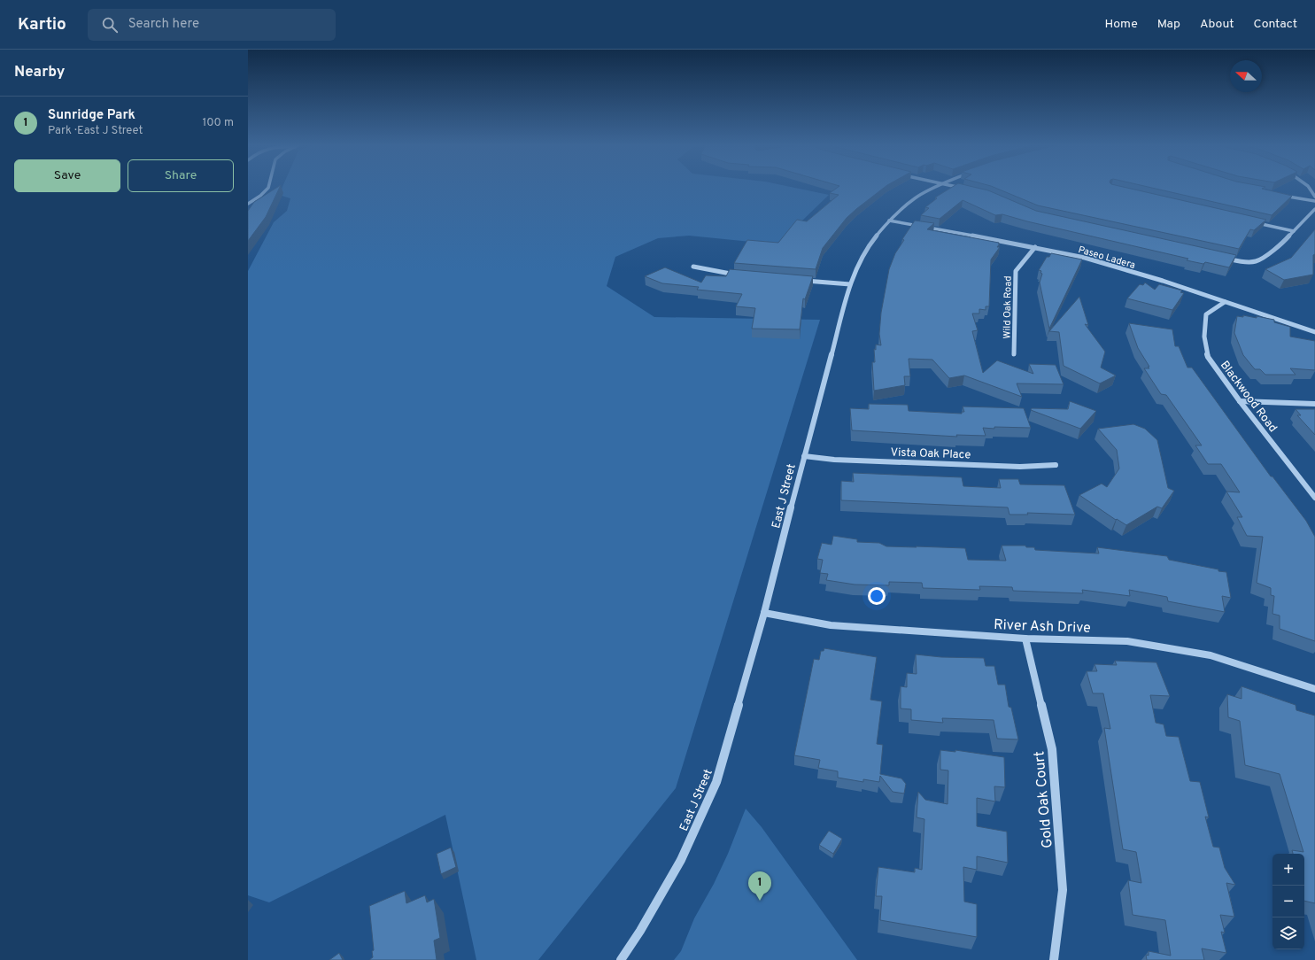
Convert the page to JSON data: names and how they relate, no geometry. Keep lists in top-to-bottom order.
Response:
{
  "streets": {
    "street": [
      "Paseo Ladera",
      "Wild Oak Road",
      "Blackwood Road",
      "Vista Oak Place",
      "East J Street",
      "River Ash Drive",
      "Gold Oak Court"
    ]
  },
  "crossings": [
    ["Paseo Ladera", "Wild Oak Road"],
    ["Paseo Ladera", "Blackwood Road"],
    ["Paseo Ladera", "East J Street"],
    ["Vista Oak Place", "East J Street"],
    ["East J Street", "River Ash Drive"],
    ["River Ash Drive", "Gold Oak Court"]
  ],
  "north": "left",
  "page": {
    "header": "Kartio",
    "search": "Search here",
    "nav": [
      "Home",
      "Map",
      "About",
      "Contact"
    ],
    "heading": "Nearby",
    "list": [
      {
        "mark": "1",
        "name": "Sunridge Park",
        "note": "Park · East J Street",
        "value": "100 m"
      }
    ],
    "buttons": ["Save", "Share"],
    "map_buttons": ["+", "−"],
    "pins": "1"
  }
}
